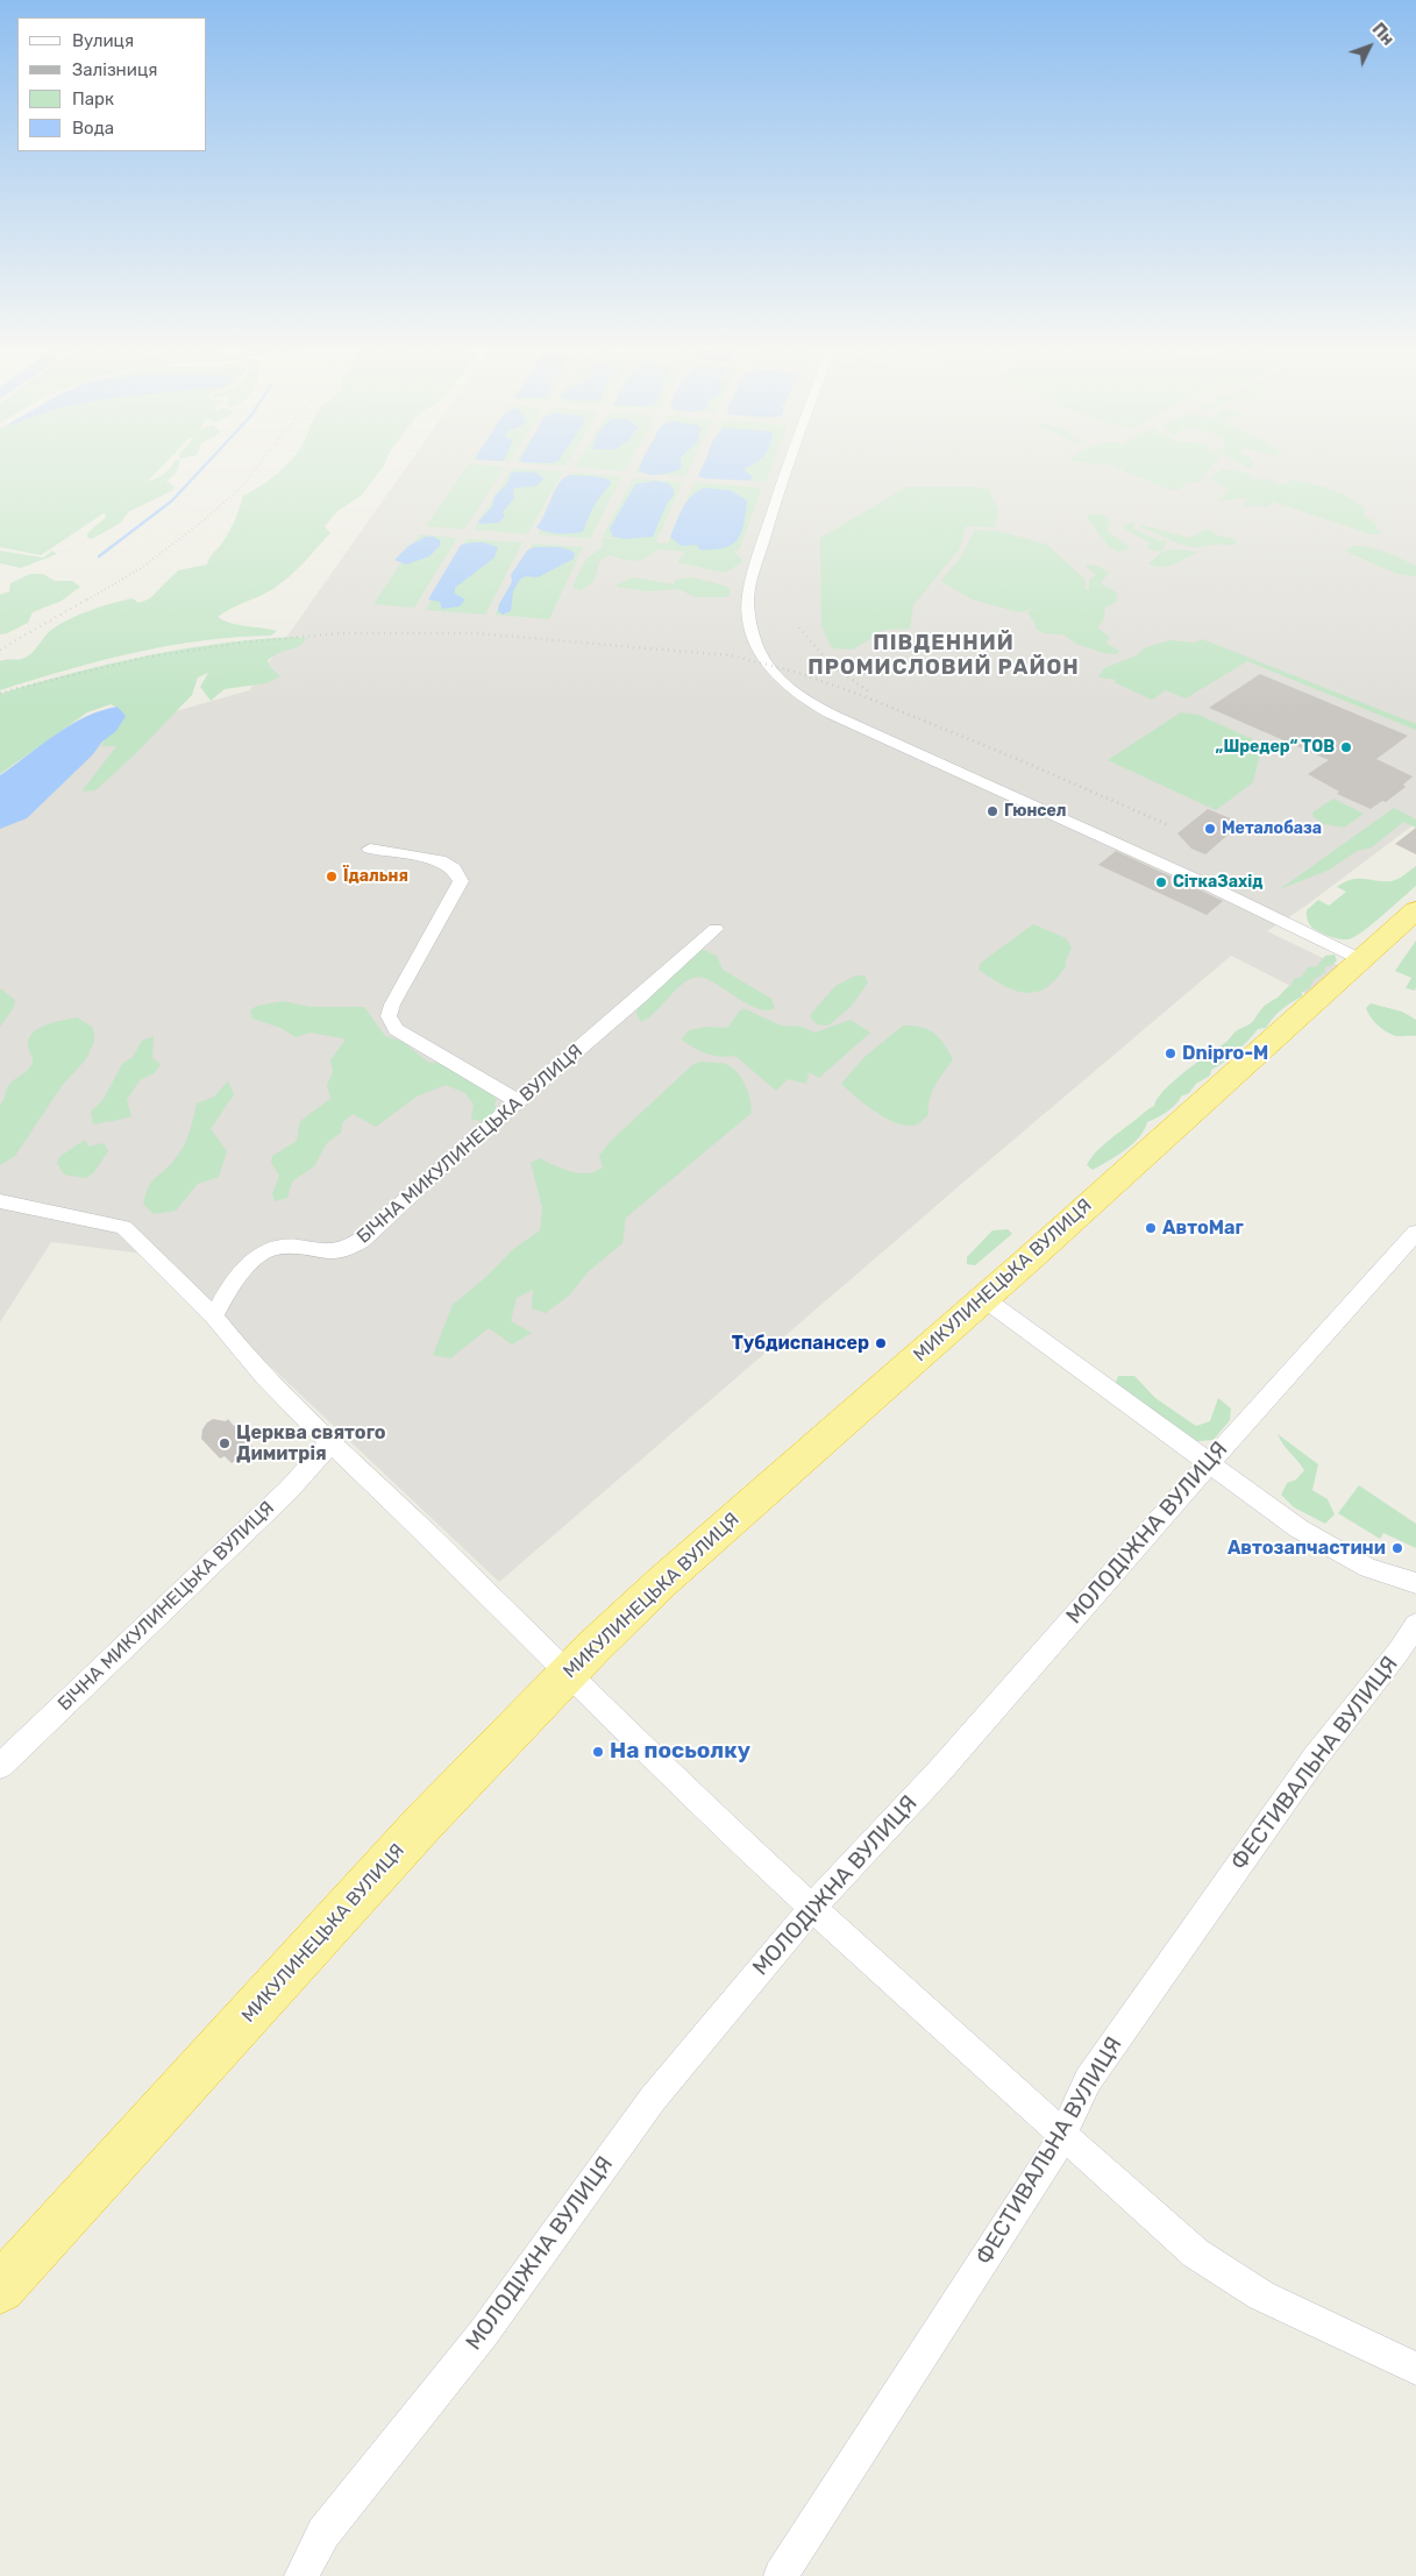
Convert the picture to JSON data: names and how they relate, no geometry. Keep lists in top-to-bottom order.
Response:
{
  "streets": {
    "highway": ["МИКУЛИНЕЦЬКА ВУЛИЦЯ"],
    "street": ["БІЧНА МИКУЛИНЕЦЬКА ВУЛИЦЯ", "МОЛОДІЖНА ВУЛИЦЯ", "ФЕСТИВАЛЬНА ВУЛИЦЯ"]
  },
  "districts": ["ПІВДЕННИЙ ПРОМИСЛОВИЙ РАЙОН"],
  "places": [
    "„Шредер“ ТОВ",
    "Гюнсел",
    "Металобаза",
    "Їдальня",
    "СіткаЗахід",
    "Dnipro-M",
    "АвтоМаг",
    "Тубдиспансер",
    "Церква святого Димитрія",
    "Автозапчастини",
    "На посьолку"
  ],
  "legend": [
    "Вулиця",
    "Залізниця",
    "Парк",
    "Вода"
  ],
  "north": "top right"
}
